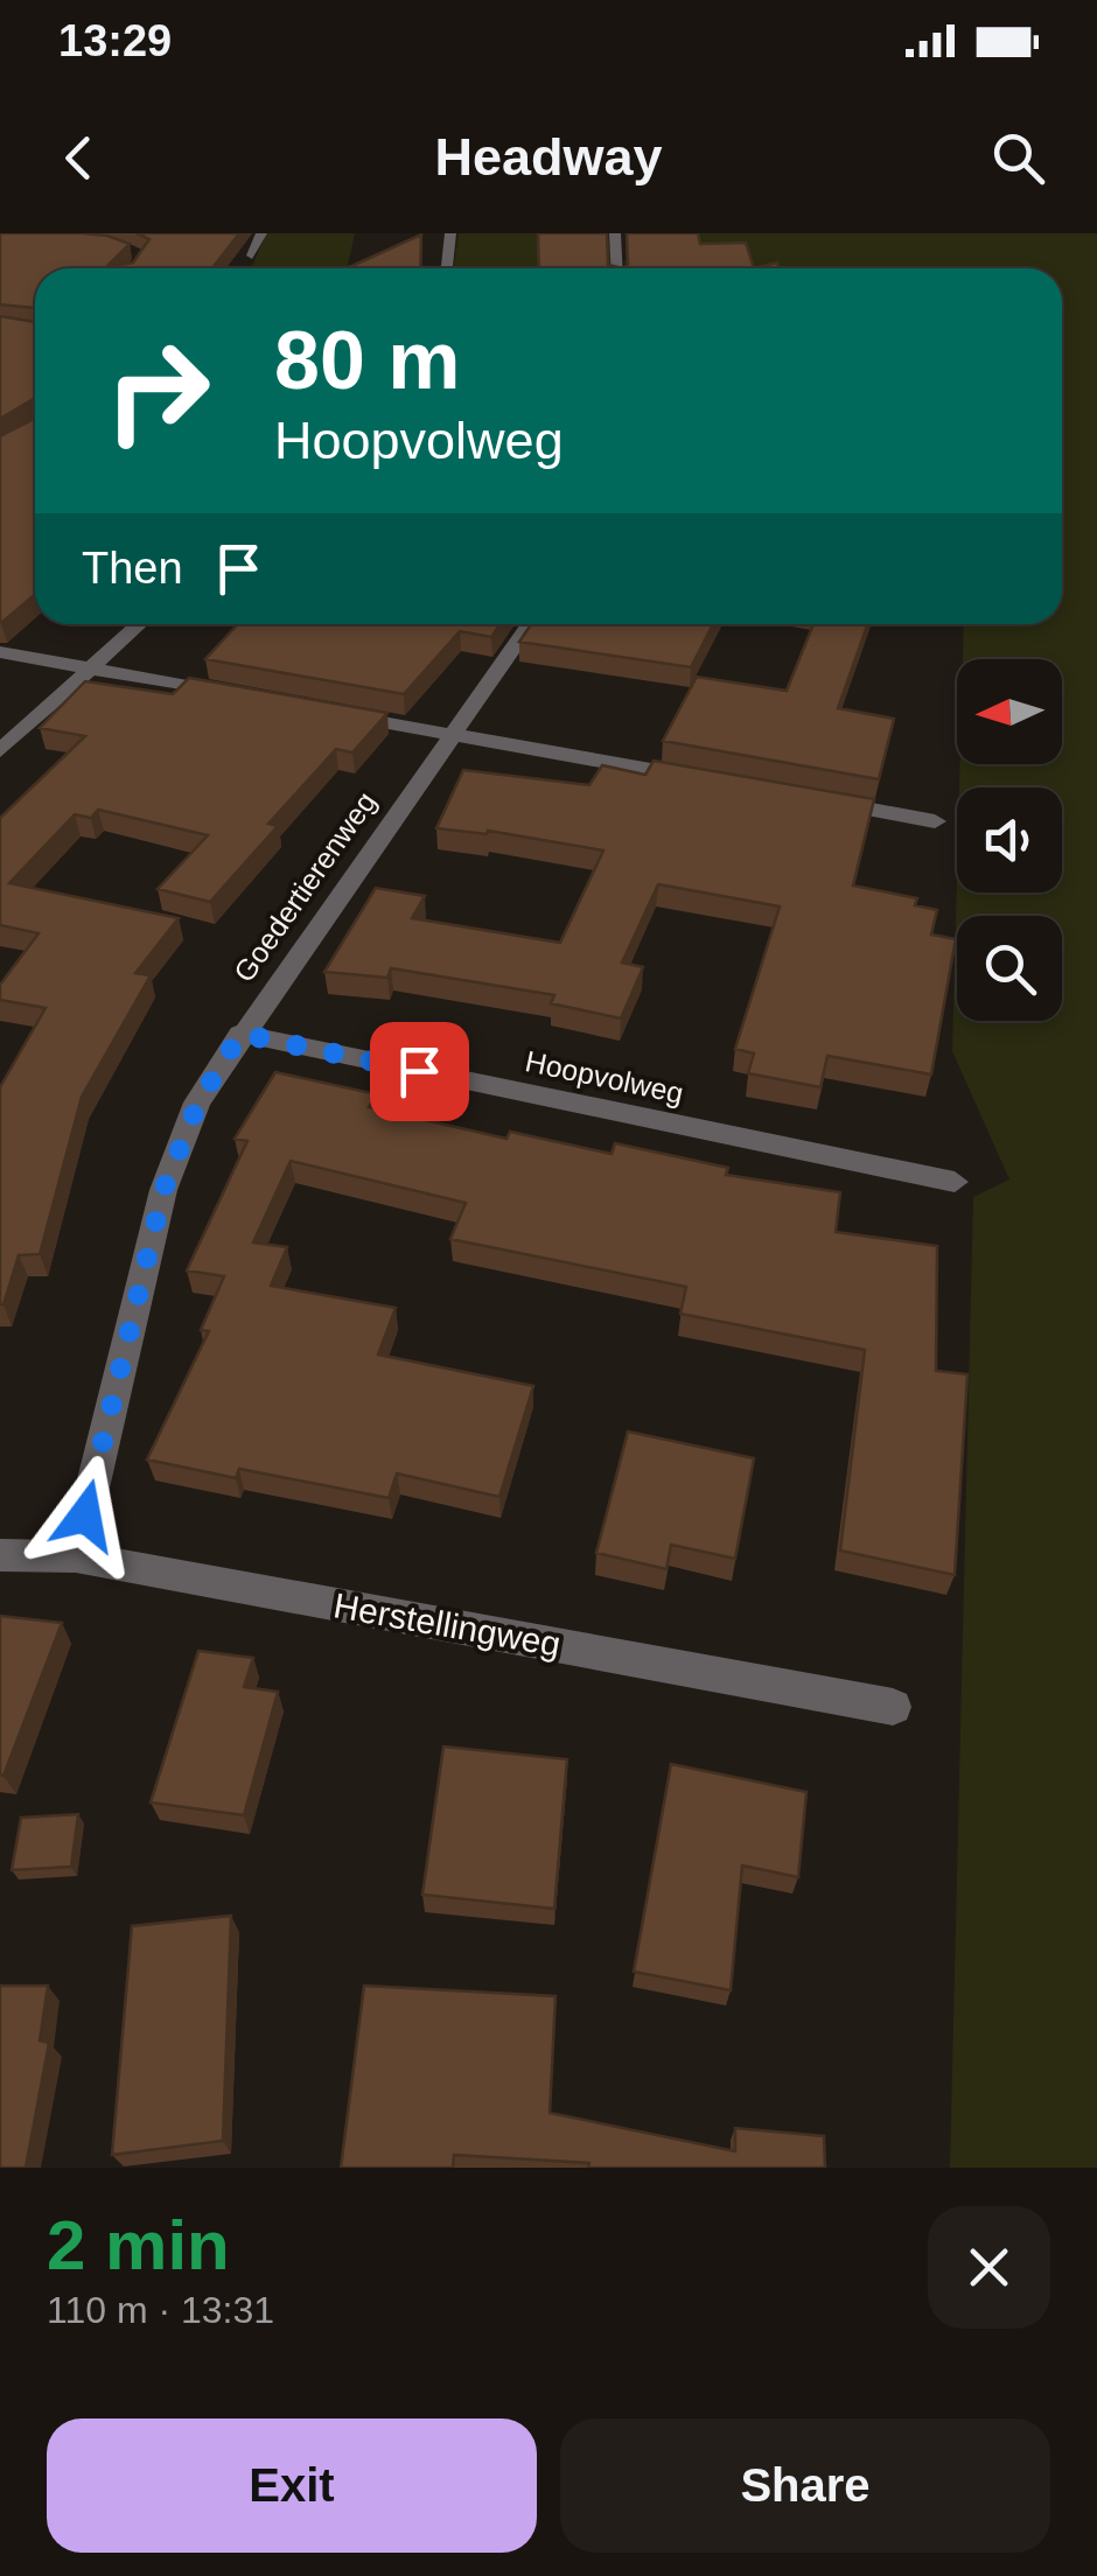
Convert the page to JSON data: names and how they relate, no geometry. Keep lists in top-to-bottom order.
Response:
{
  "streets": {
    "street": ["Goedertierenweg", "Hoopvolweg", "Herstellingweg"]
  },
  "crossings": [
    ["Goedertierenweg", "Hoopvolweg"],
    ["Goedertierenweg", "Herstellingweg"]
  ],
  "north": "left",
  "page": {
    "status": "13:29",
    "header": "Headway",
    "turn": ["80 m", "Hoopvolweg"],
    "then": "Then",
    "heading": ["2 min", "110 m · 13:31"],
    "buttons": ["Exit", "Share"]
  }
}
